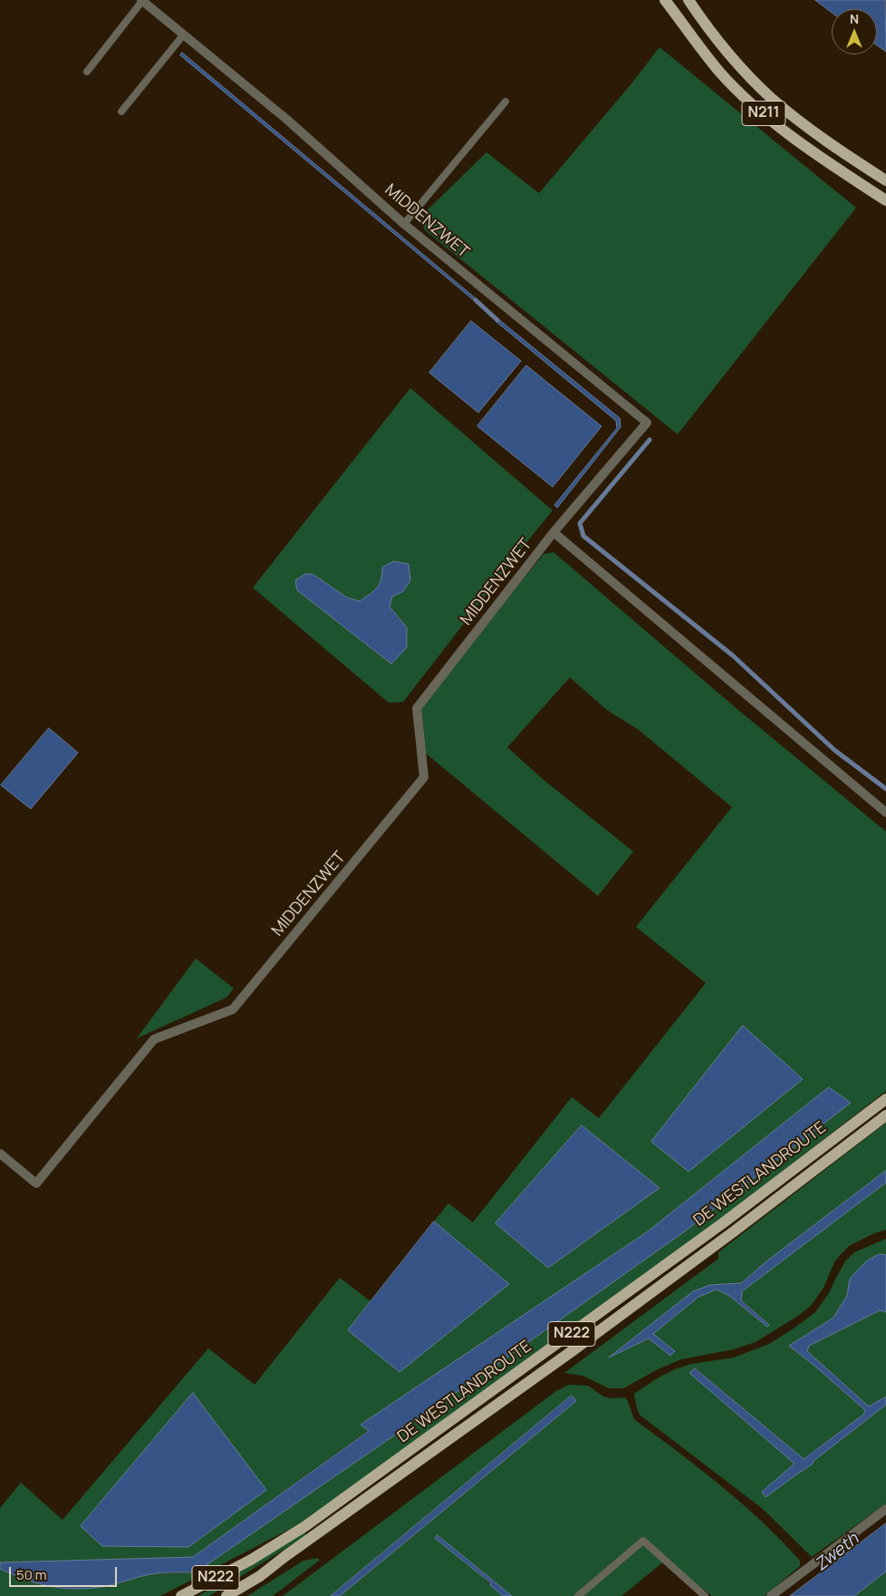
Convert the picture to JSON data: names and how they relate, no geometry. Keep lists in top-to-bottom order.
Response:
{
  "streets": {
    "main road": ["N211", "DE WESTLANDROUTE", "N222"],
    "street": ["MIDDENZWET"]
  },
  "water": ["Zweth"],
  "scale_bar": "50 m",
  "north": "top"
}
